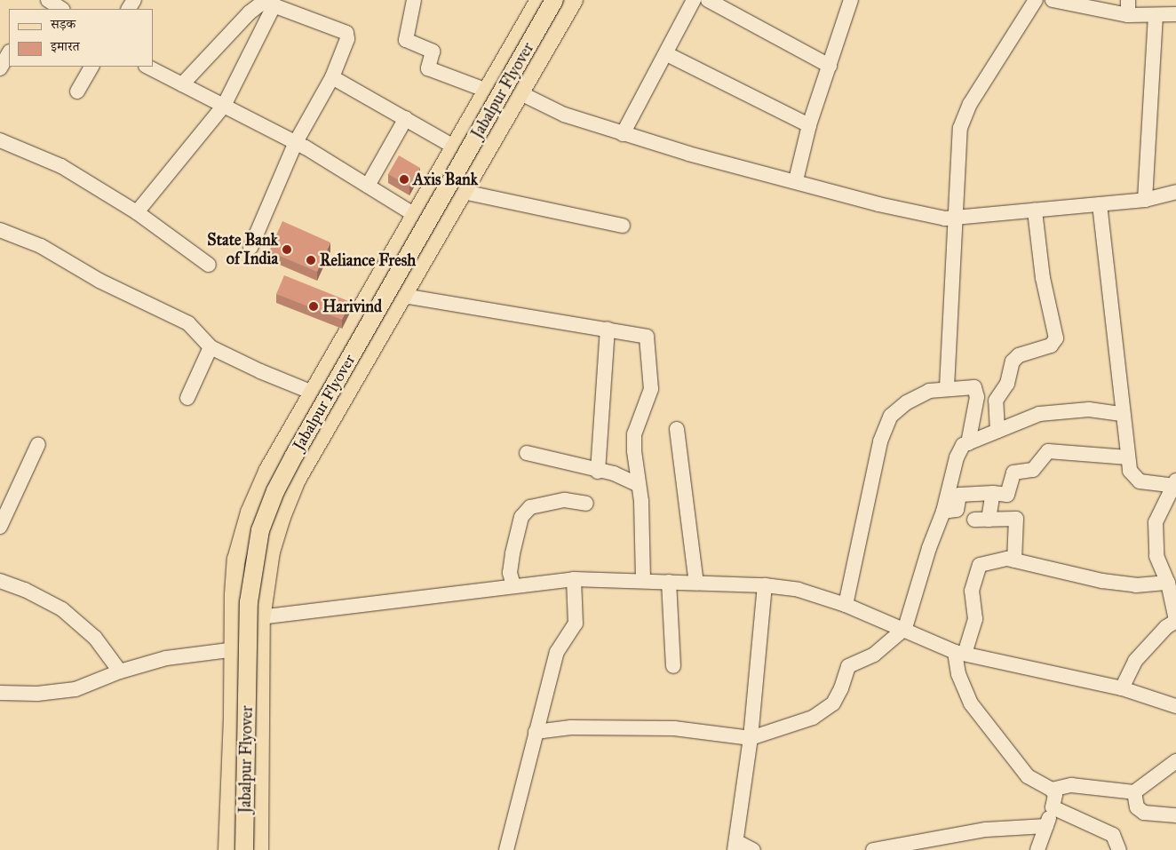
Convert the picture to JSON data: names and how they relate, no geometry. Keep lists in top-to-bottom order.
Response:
{
  "streets": {
    "main road": ["Jabalpur Flyover"]
  },
  "places": [
    "Axis Bank",
    "State Bank of India",
    "Reliance Fresh",
    "Harivind"
  ],
  "legend": ["सड़क", "इमारत"]
}
